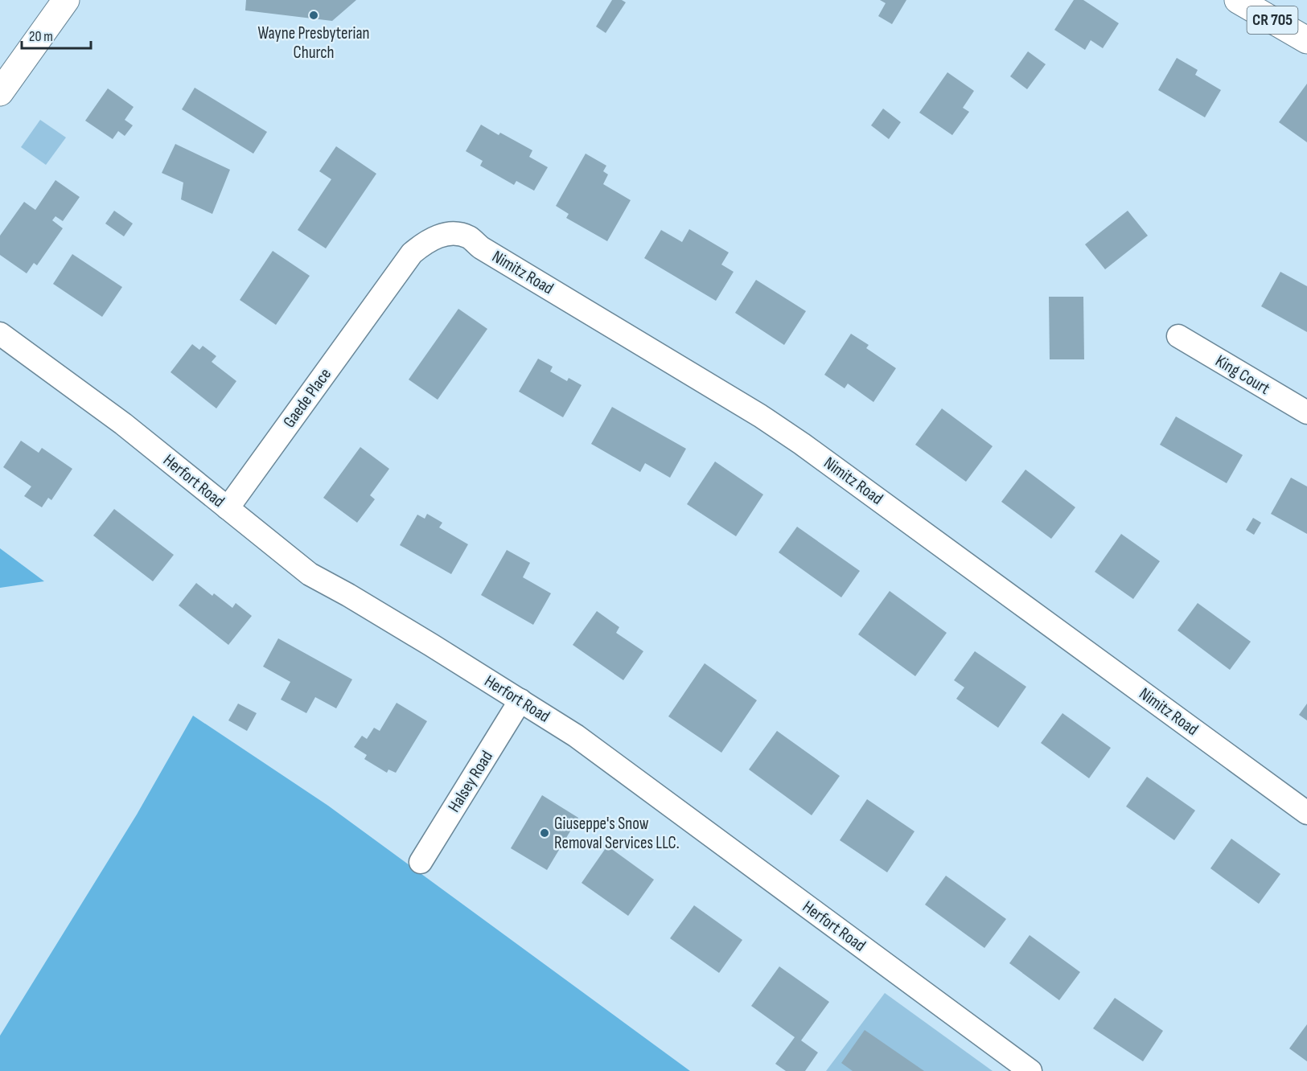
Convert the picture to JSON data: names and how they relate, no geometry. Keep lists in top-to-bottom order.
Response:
{
  "streets": {
    "main road": ["CR 705"],
    "street": [
      "Nimitz Road",
      "King Court",
      "Gaede Place",
      "Herfort Road",
      "Halsey Road"
    ]
  },
  "crossings": [
    ["Nimitz Road", "Gaede Place"],
    ["Gaede Place", "Herfort Road"],
    ["Herfort Road", "Halsey Road"]
  ],
  "places": ["Wayne Presbyterian Church", "Giuseppe's Snow Removal Services LLC."],
  "scale_bar": "20 m"
}
